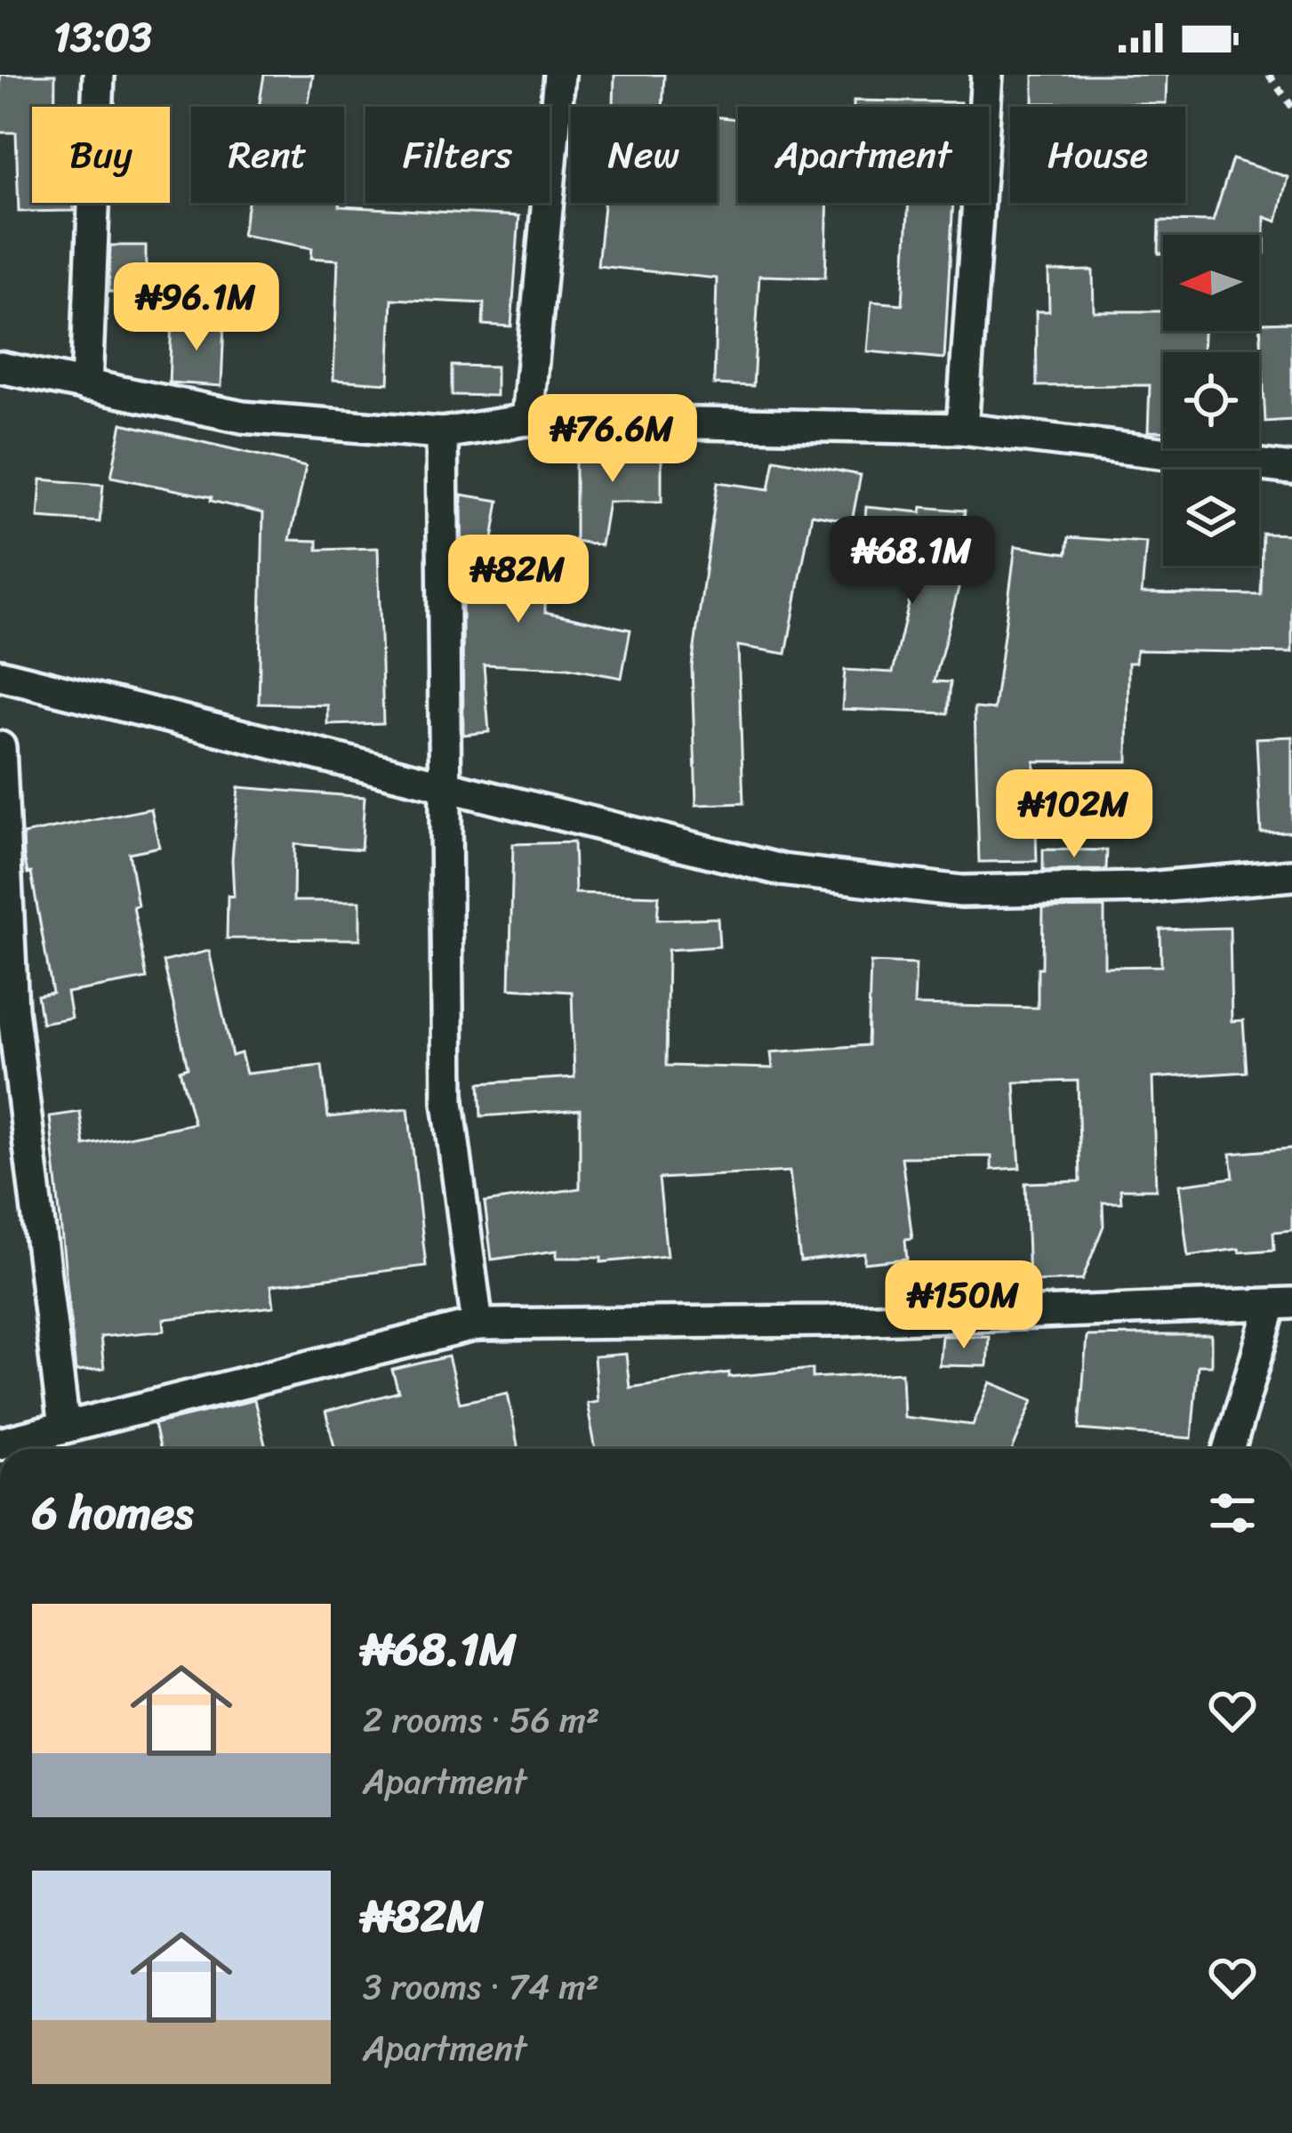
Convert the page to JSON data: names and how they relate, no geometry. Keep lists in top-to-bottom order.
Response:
{
  "north": "left",
  "page": {
    "status": "13:03",
    "chip": [
      "Buy",
      "Rent",
      "Filters",
      "New",
      "Apartment",
      "House"
    ],
    "price": [
      "₦96.1M",
      "₦76.6M",
      "₦68.1M",
      "₦82M",
      "₦102M",
      "₦150M"
    ],
    "heading": "6 homes",
    "list": [
      {
        "name": "₦68.1M",
        "note": "2 rooms · 56 m² · Apartment"
      },
      {
        "name": "₦82M",
        "note": "3 rooms · 74 m² · Apartment"
      }
    ]
  }
}
